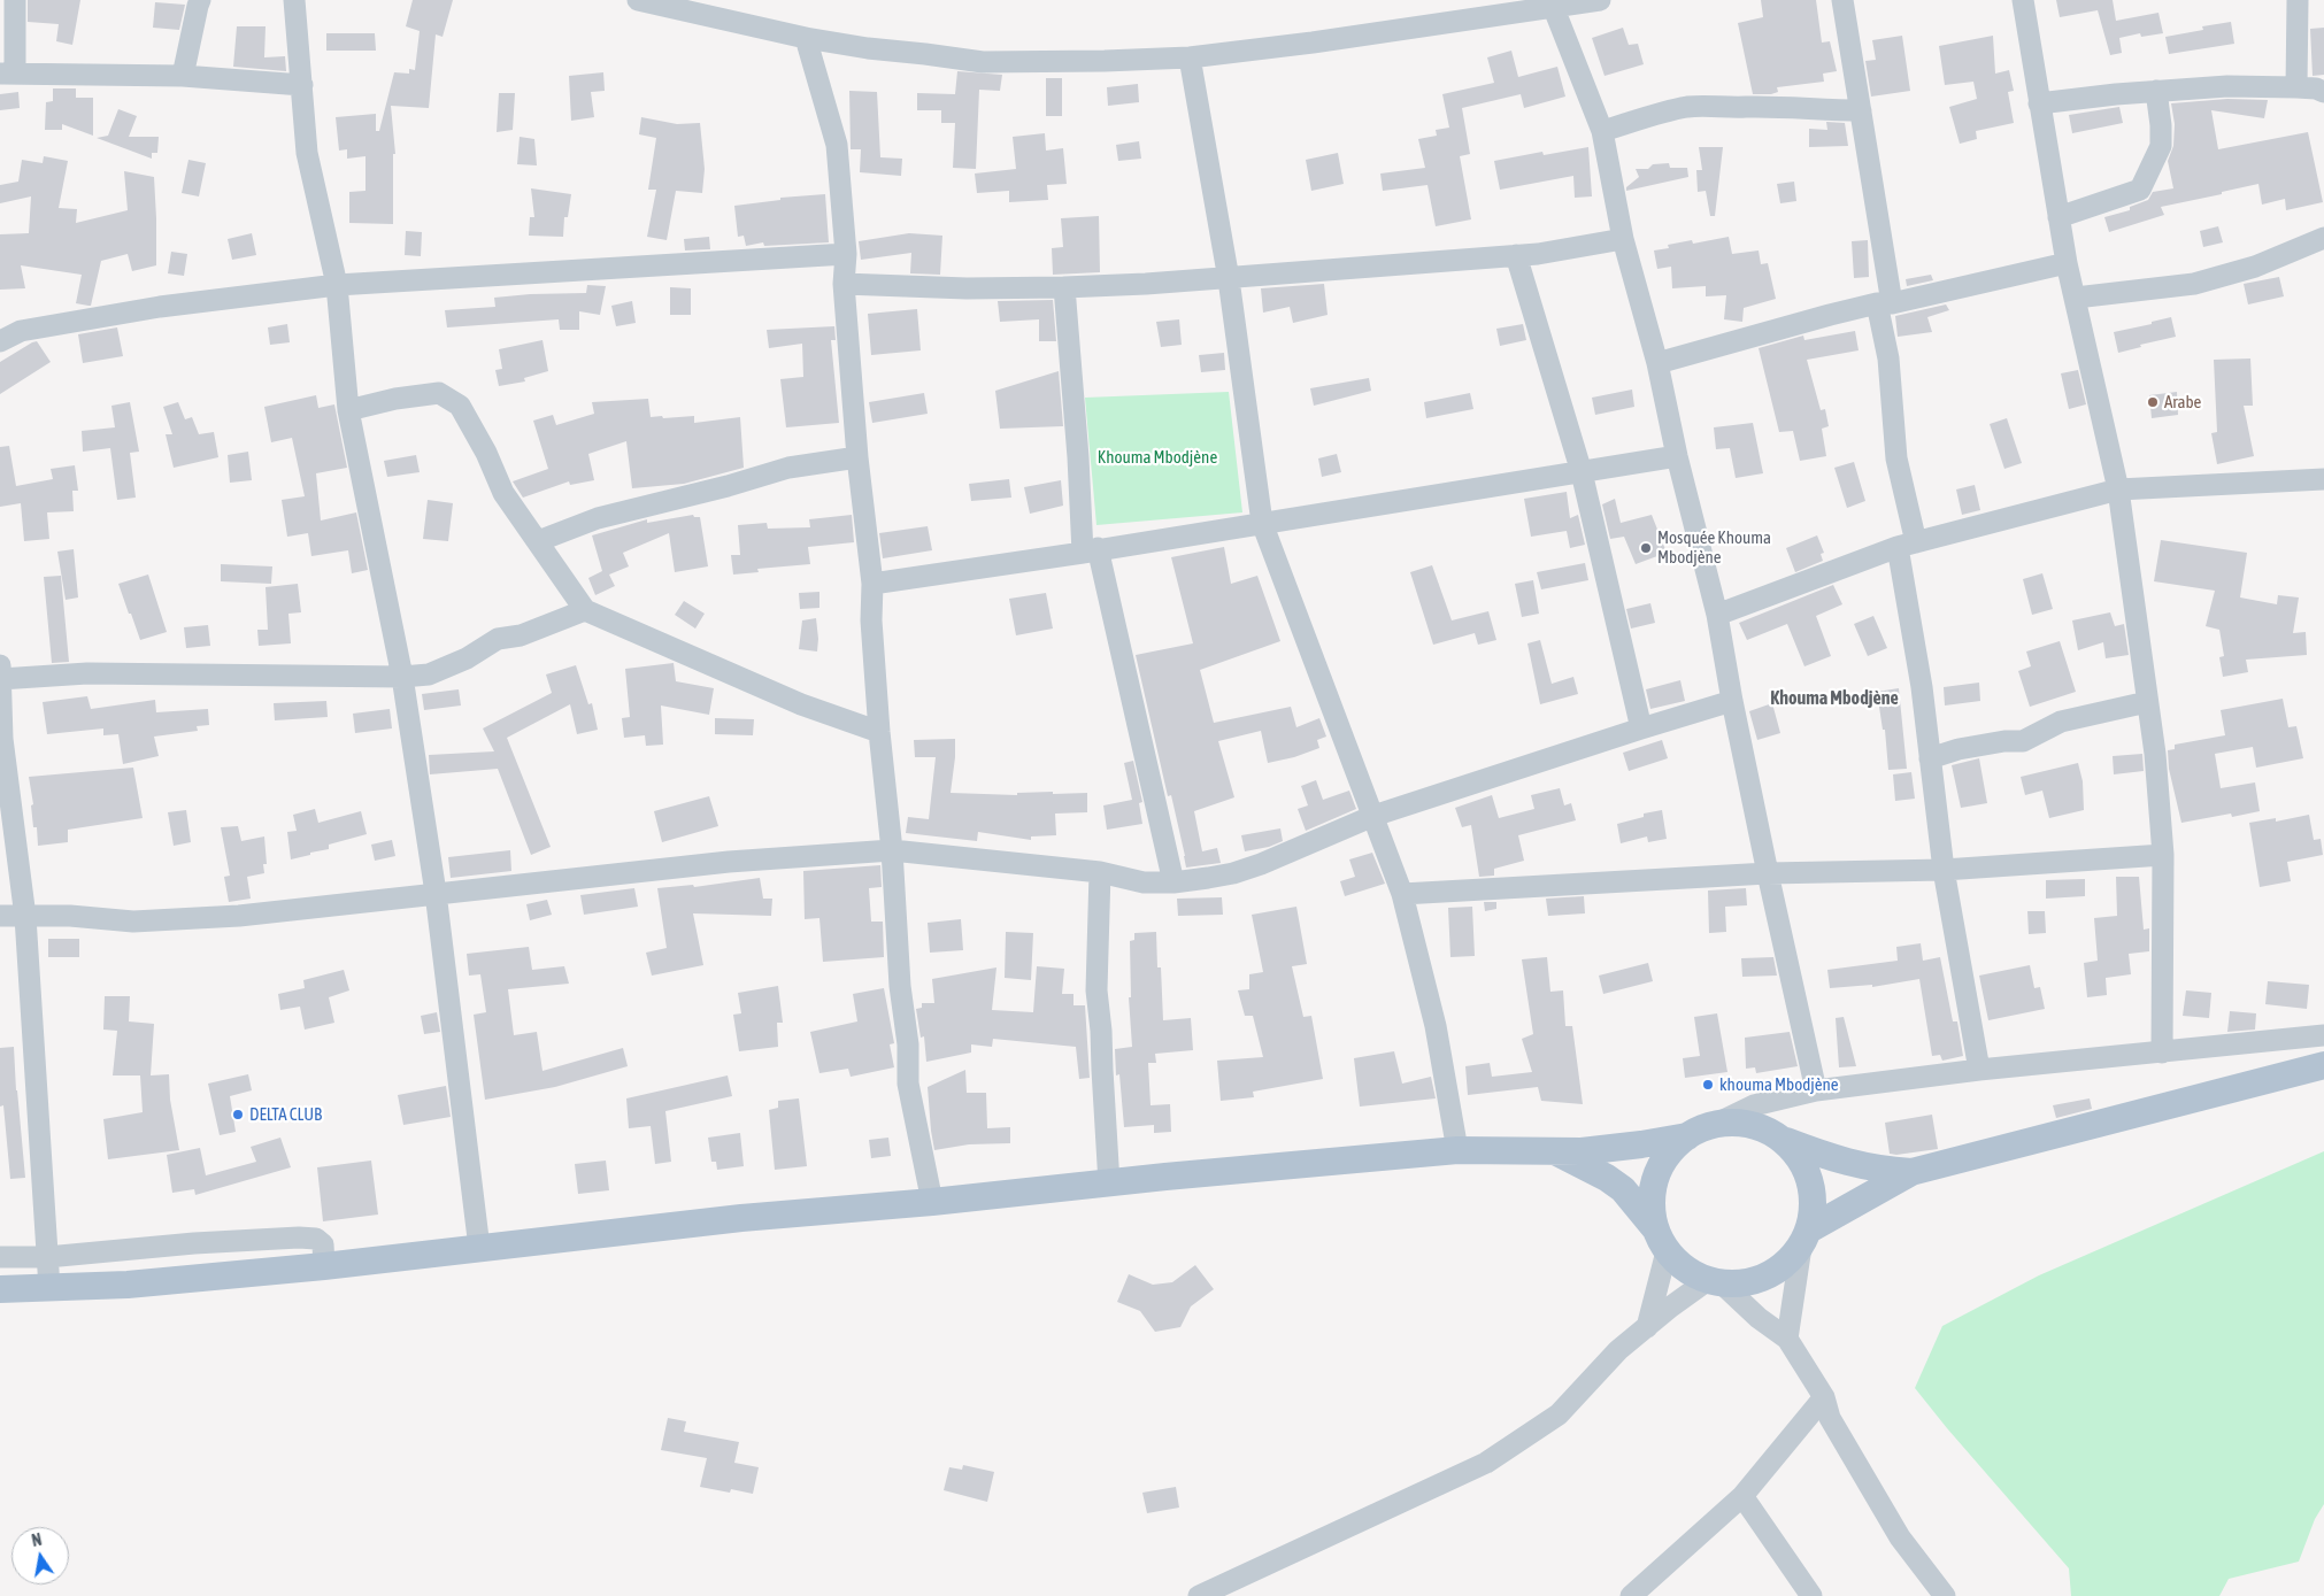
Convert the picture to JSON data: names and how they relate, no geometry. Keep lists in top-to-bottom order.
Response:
{
  "districts": ["Khouma Mbodjène"],
  "parks": ["Khouma Mbodjène"],
  "places": [
    "Arabe",
    "Mosquée Khouma Mbodjène",
    "khouma Mbodjène",
    "DELTA CLUB"
  ],
  "north": "top"
}
